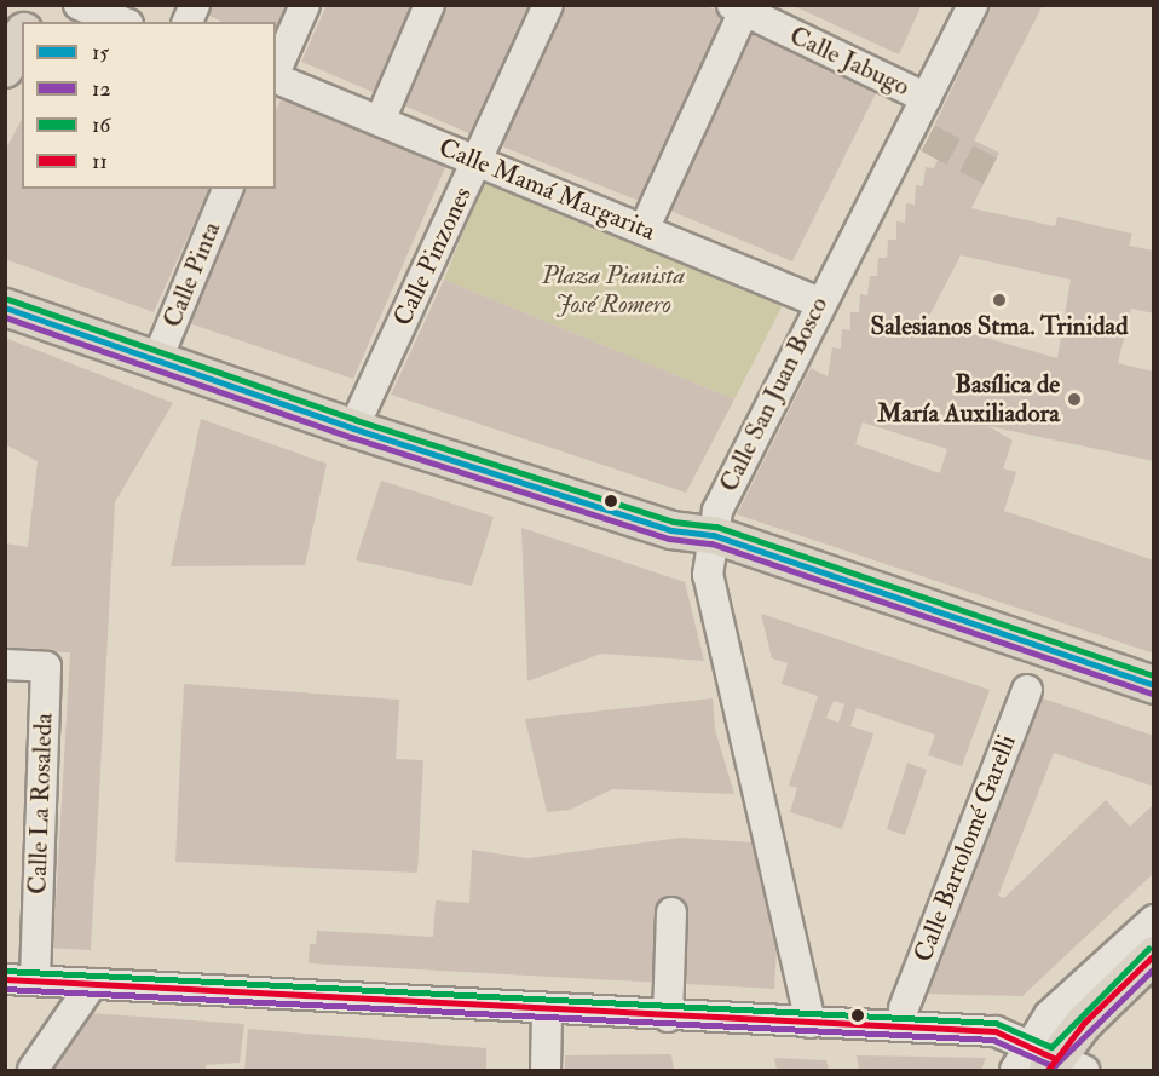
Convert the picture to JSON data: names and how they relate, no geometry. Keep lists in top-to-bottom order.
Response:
{
  "streets": {
    "street": [
      "Calle Jabugo",
      "Calle Mamá Margarita",
      "Calle Pinzones",
      "Calle Pinta",
      "Calle San Juan Bosco",
      "Calle La Rosaleda",
      "Calle Bartolomé Garelli"
    ]
  },
  "crossings": [
    ["Calle Jabugo", "Calle San Juan Bosco"],
    ["Calle Mamá Margarita", "Calle Pinzones"],
    ["Calle Mamá Margarita", "Calle San Juan Bosco"]
  ],
  "parks": ["Plaza Pianista José Romero"],
  "places": ["Salesianos Stma. Trinidad", "Basílica de María Auxiliadora"],
  "lines": [
    "transit line 16",
    "transit line 15",
    "transit line 12",
    "transit line 11"
  ],
  "legend": [
    "15",
    "12",
    "16",
    "11"
  ]
}
